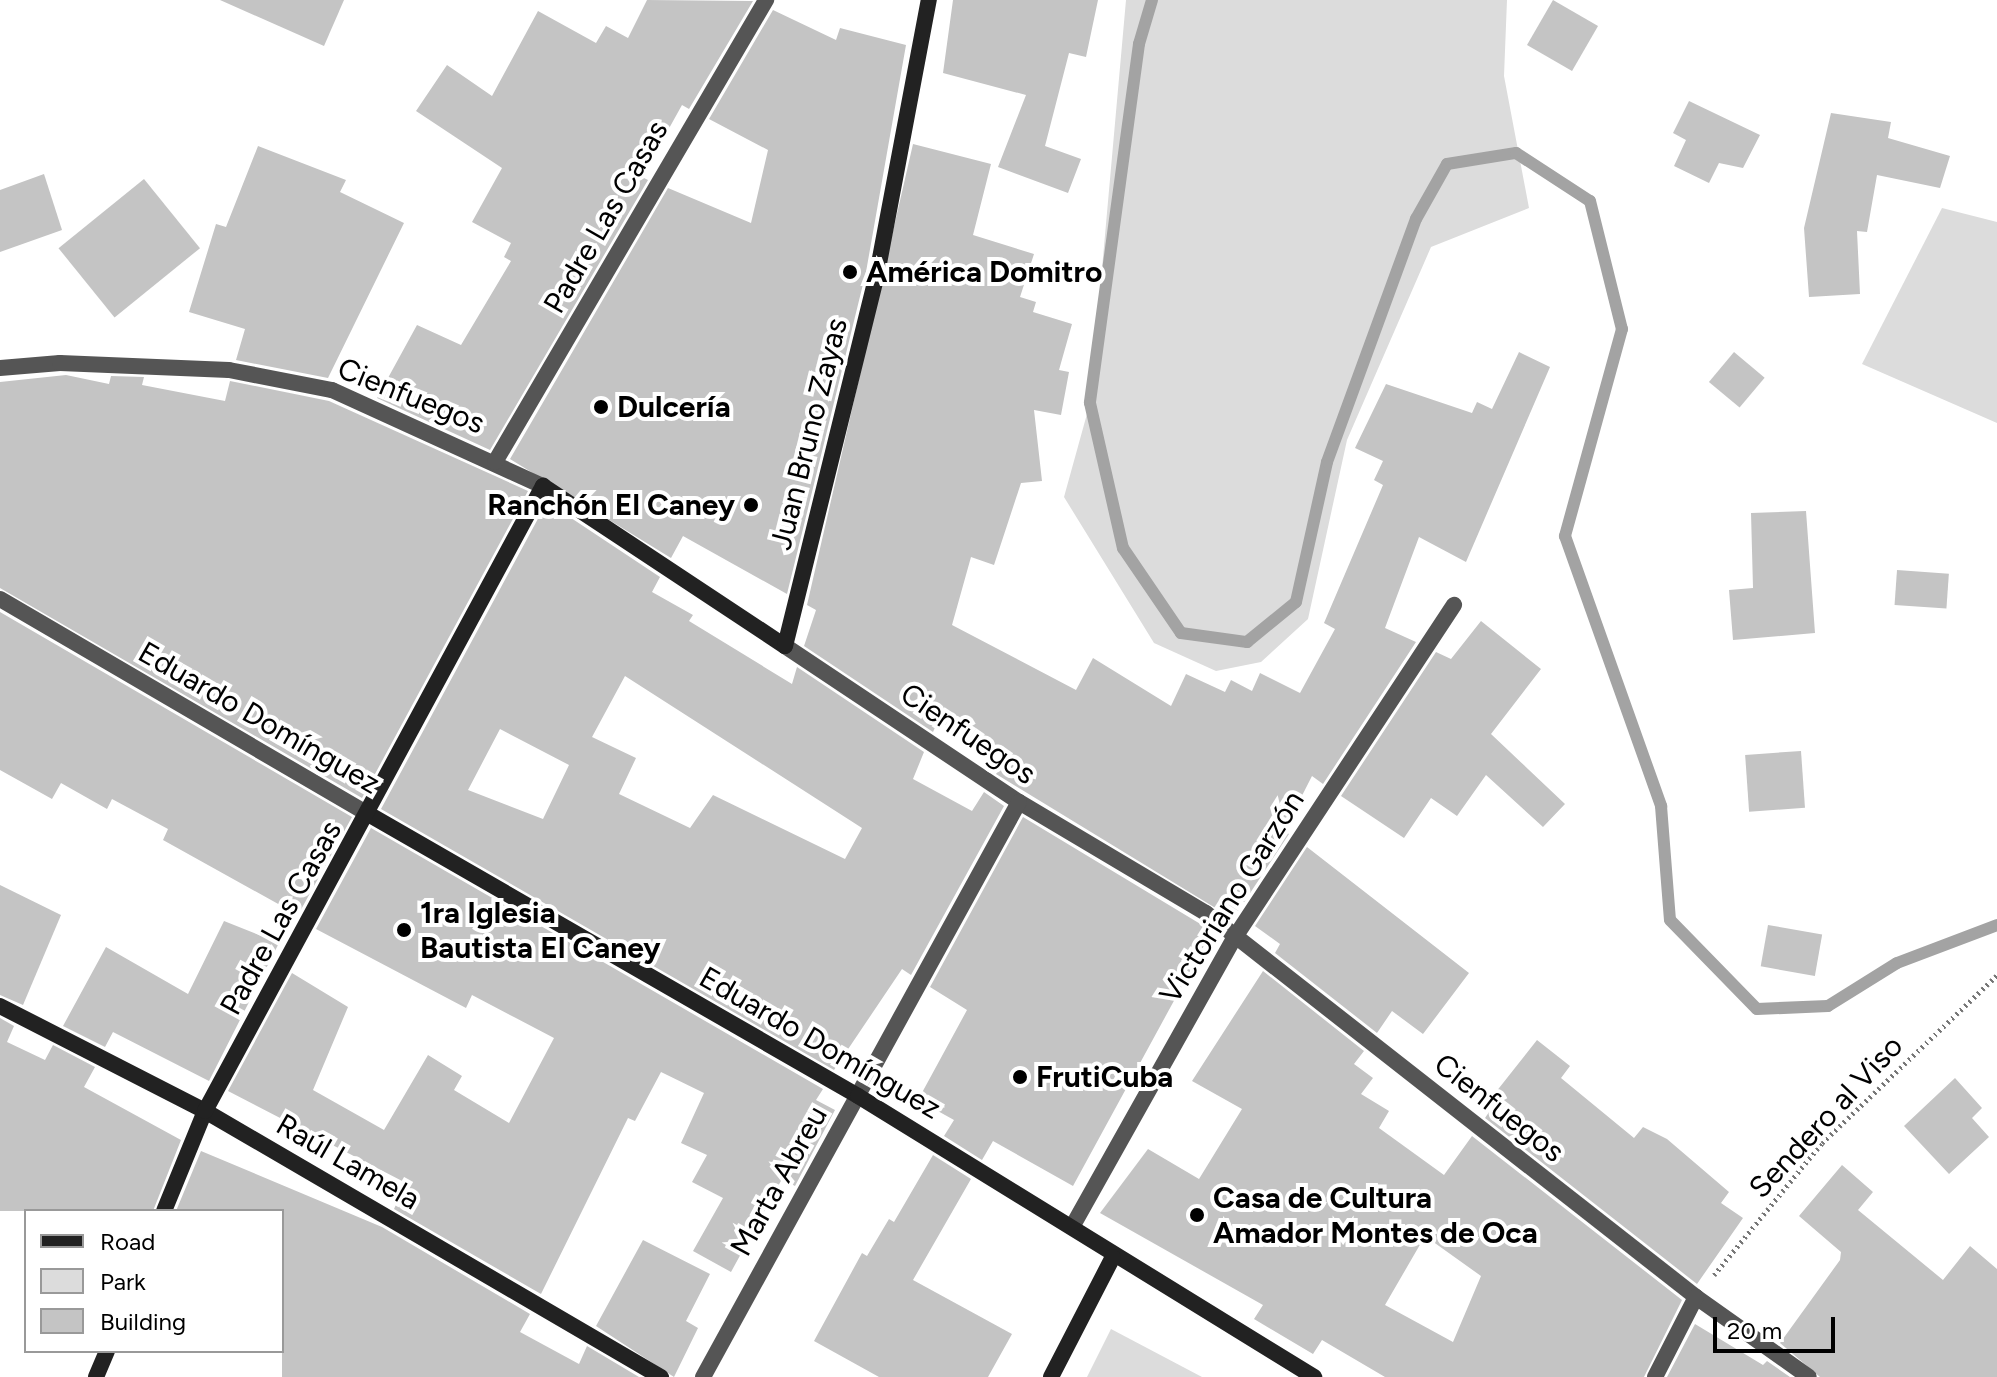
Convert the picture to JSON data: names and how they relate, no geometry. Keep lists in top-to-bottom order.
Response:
{
  "streets": {
    "street": [
      "Padre Las Casas",
      "Cienfuegos",
      "Juan Bruno Zayas",
      "Eduardo Domínguez",
      "Victoriano Garzón",
      "Raúl Lamela",
      "Marta Abreu"
    ],
    "path": ["Sendero al Viso"]
  },
  "crossings": [
    ["Padre Las Casas", "Cienfuegos"],
    ["Padre Las Casas", "Eduardo Domínguez"],
    ["Padre Las Casas", "Raúl Lamela"],
    ["Cienfuegos", "Juan Bruno Zayas"],
    ["Cienfuegos", "Victoriano Garzón"],
    ["Cienfuegos", "Sendero al Viso"],
    ["Cienfuegos", "Marta Abreu"],
    ["Eduardo Domínguez", "Victoriano Garzón"],
    ["Eduardo Domínguez", "Marta Abreu"]
  ],
  "places": [
    "América Domitro",
    "Dulcería",
    "Ranchón El Caney",
    "1ra Iglesia Bautista El Caney",
    "FrutiCuba",
    "Casa de Cultura Amador Montes de Oca"
  ],
  "legend": ["Road", "Park", "Building"],
  "scale_bar": "20 m"
}
